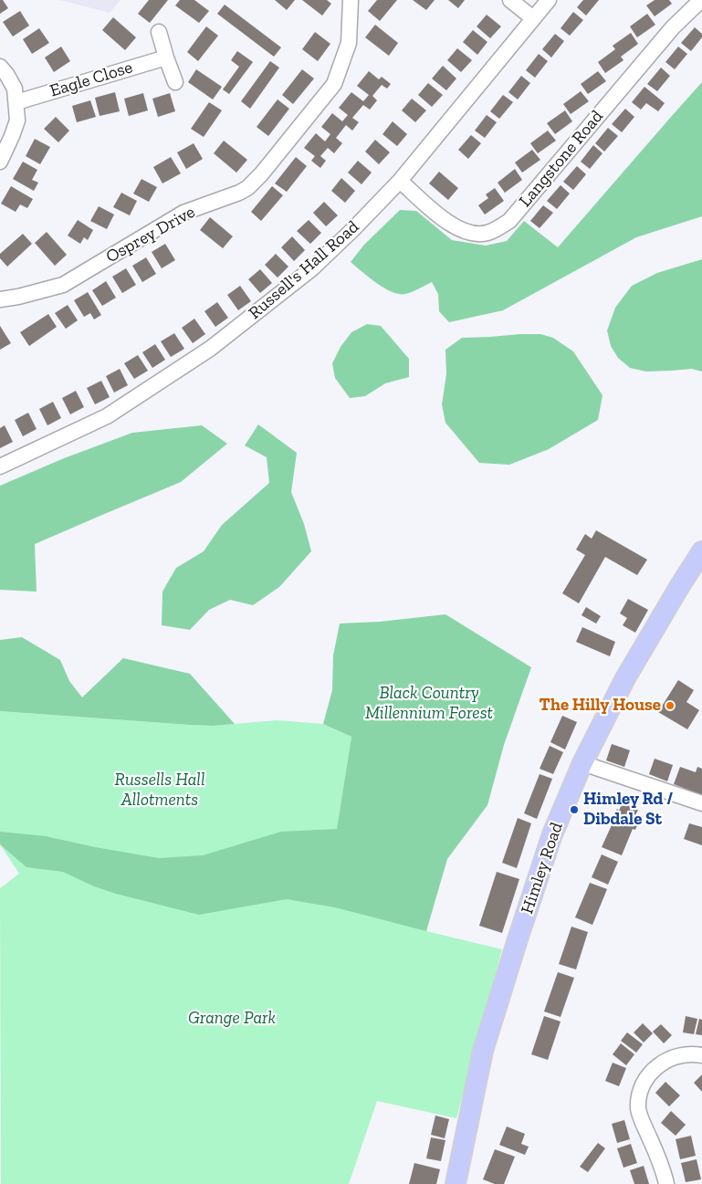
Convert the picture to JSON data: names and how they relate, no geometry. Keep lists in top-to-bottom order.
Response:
{
  "streets": {
    "main road": ["Himley Road"],
    "street": [
      "Eagle Close",
      "Langstone Road",
      "Osprey Drive",
      "Russell's Hall Road"
    ]
  },
  "crossings": [
    ["Langstone Road", "Russell's Hall Road"]
  ],
  "parks": ["Black Country Millennium Forest", "Russells Hall Allotments", "Grange Park"],
  "places": ["The Hilly House", "Himley Rd / Dibdale St"]
}
